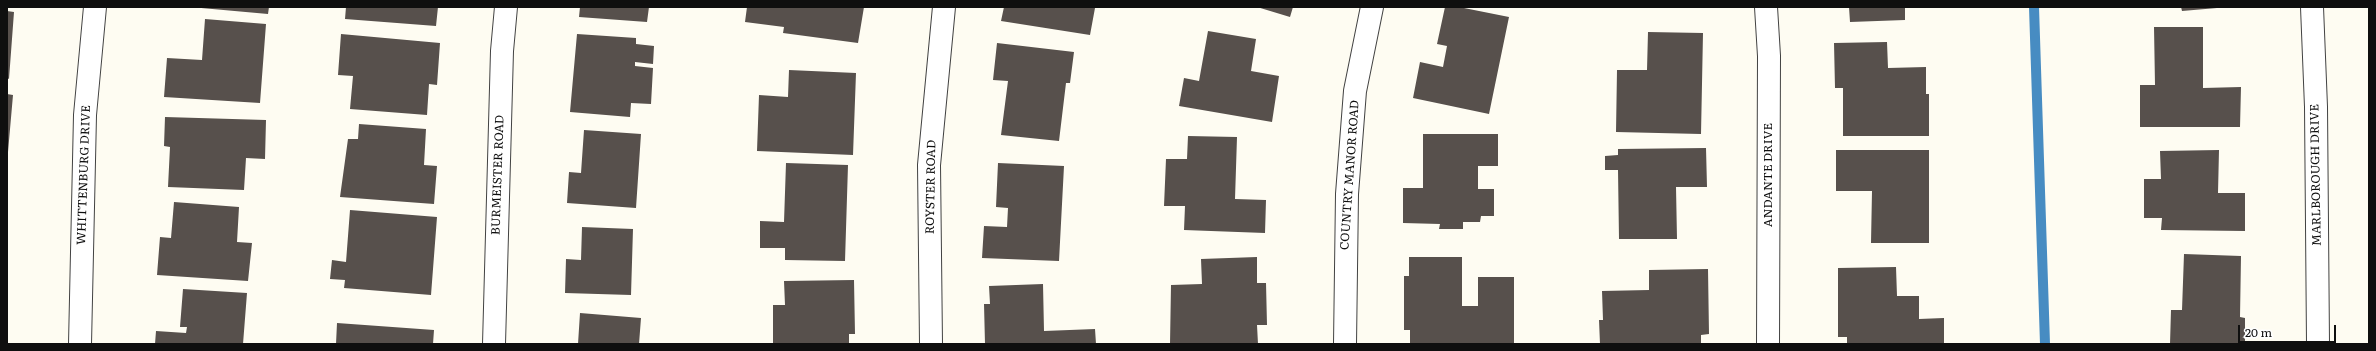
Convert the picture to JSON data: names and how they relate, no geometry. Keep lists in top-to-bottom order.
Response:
{
  "streets": {
    "street": [
      "WHITTENBURG DRIVE",
      "BURMEISTER ROAD",
      "COUNTRY MANOR ROAD",
      "ANDANTE DRIVE",
      "MARLBOROUGH DRIVE",
      "ROYSTER ROAD"
    ]
  },
  "scale_bar": "20 m"
}
